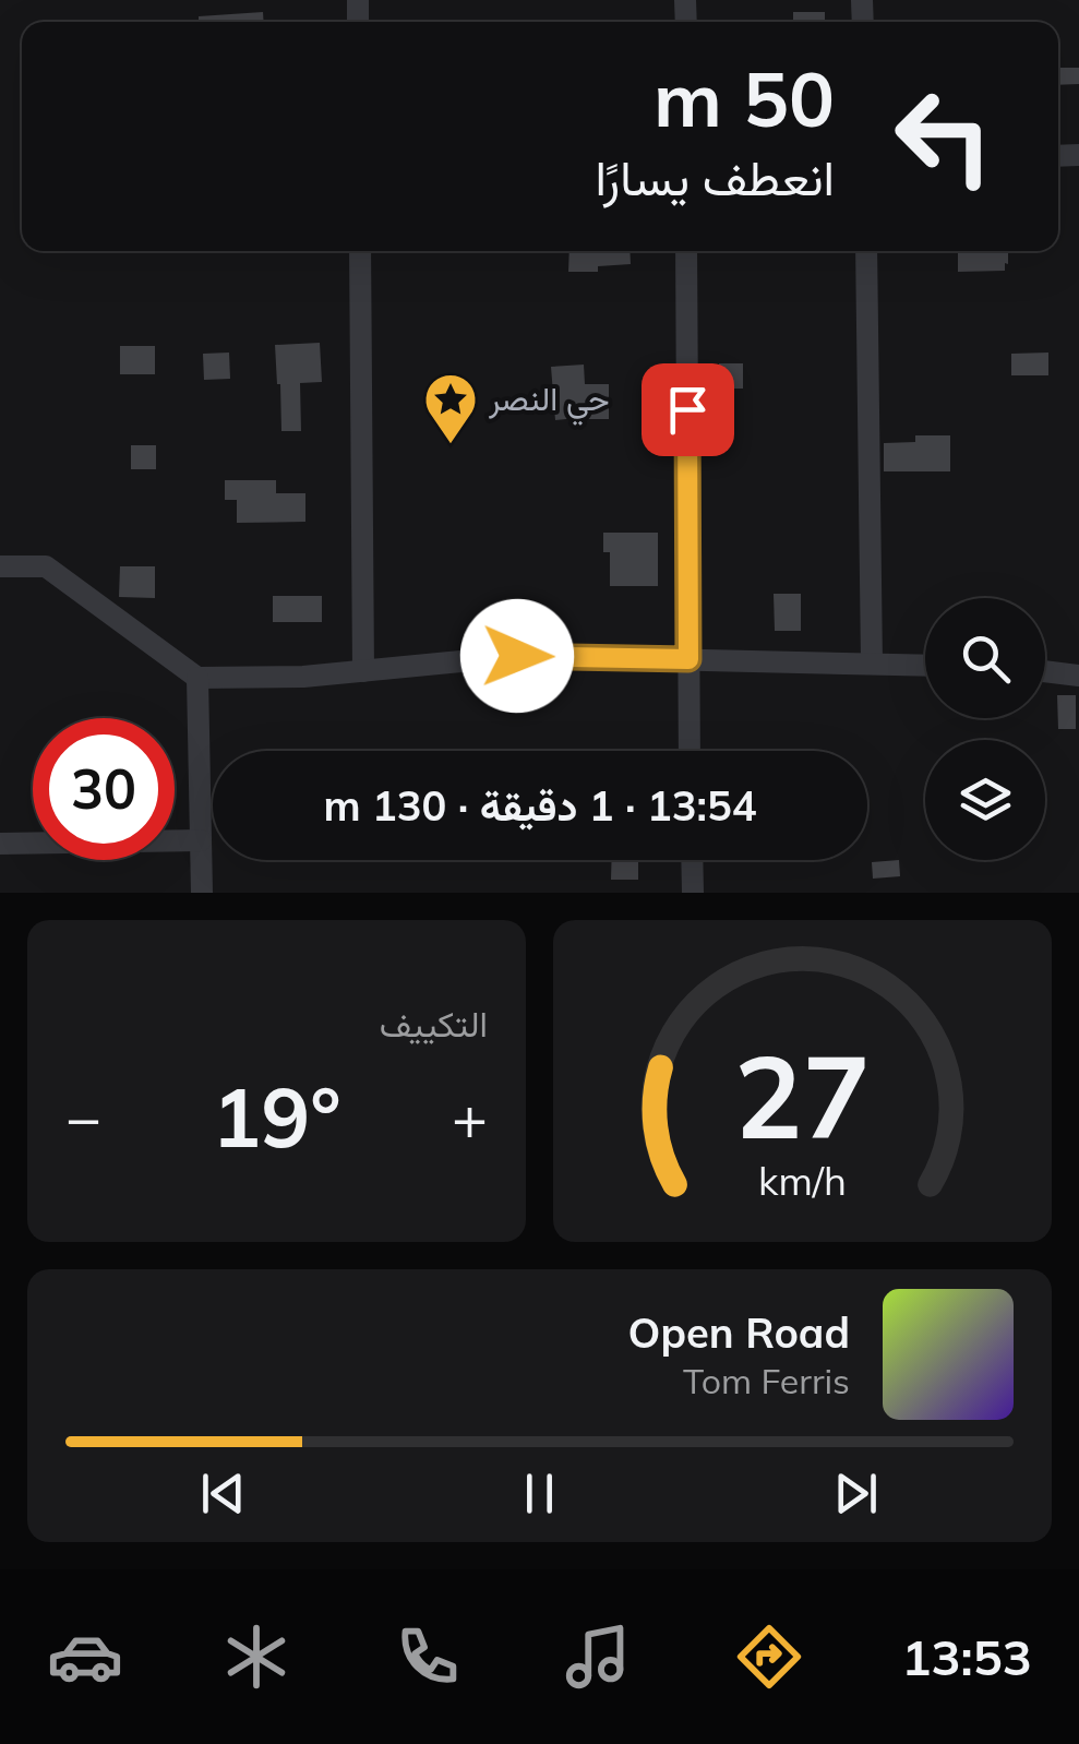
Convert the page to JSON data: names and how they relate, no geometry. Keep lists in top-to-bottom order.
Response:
{
  "places": {
    "place": ["حي النصر"]
  },
  "page": {
    "turn": ["50 m", "انعطف يسارًا"],
    "limit": "30",
    "trip": "13:54 · 1 دقيقة · 130 m",
    "tile": "التكييف",
    "heat": ["−", "19°", "+"],
    "song": ["Open Road", "Tom Ferris"],
    "tabs": "13:53",
    "gauge": ["27", "km/h"]
  }
}
